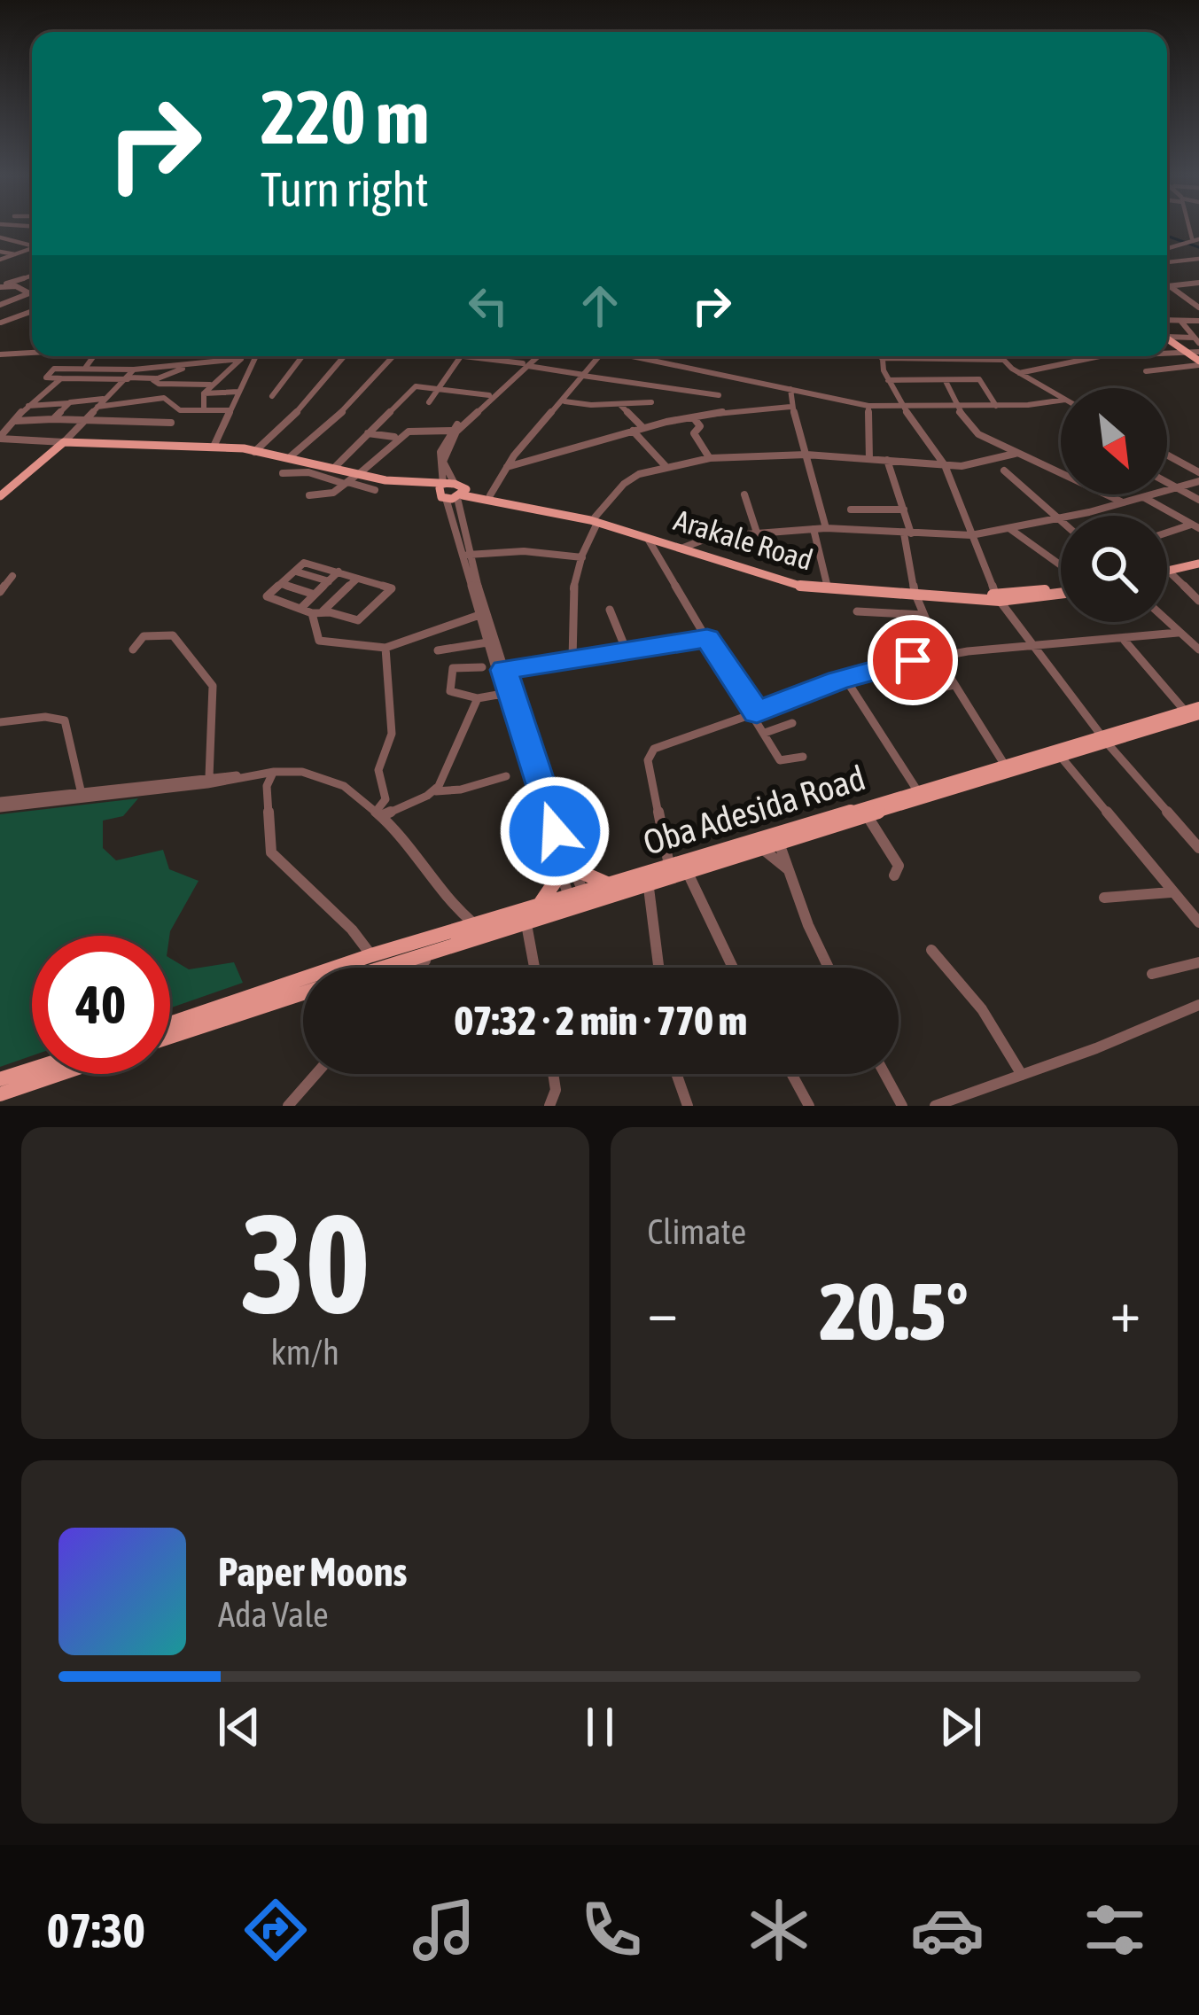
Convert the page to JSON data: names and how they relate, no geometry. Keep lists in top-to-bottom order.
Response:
{
  "streets": {
    "main road": ["Arakale Road", "Oba Adesida Road"]
  },
  "north": "bottom right",
  "page": {
    "turn": ["220 m", "Turn right"],
    "limit": "40",
    "trip": "07:32 · 2 min · 770 m",
    "tile": [
      ["30", "km/h"],
      "Climate"
    ],
    "heat": ["−", "20.5°", "+"],
    "song": ["Paper Moons", "Ada Vale"],
    "tabs": "07:30"
  }
}
